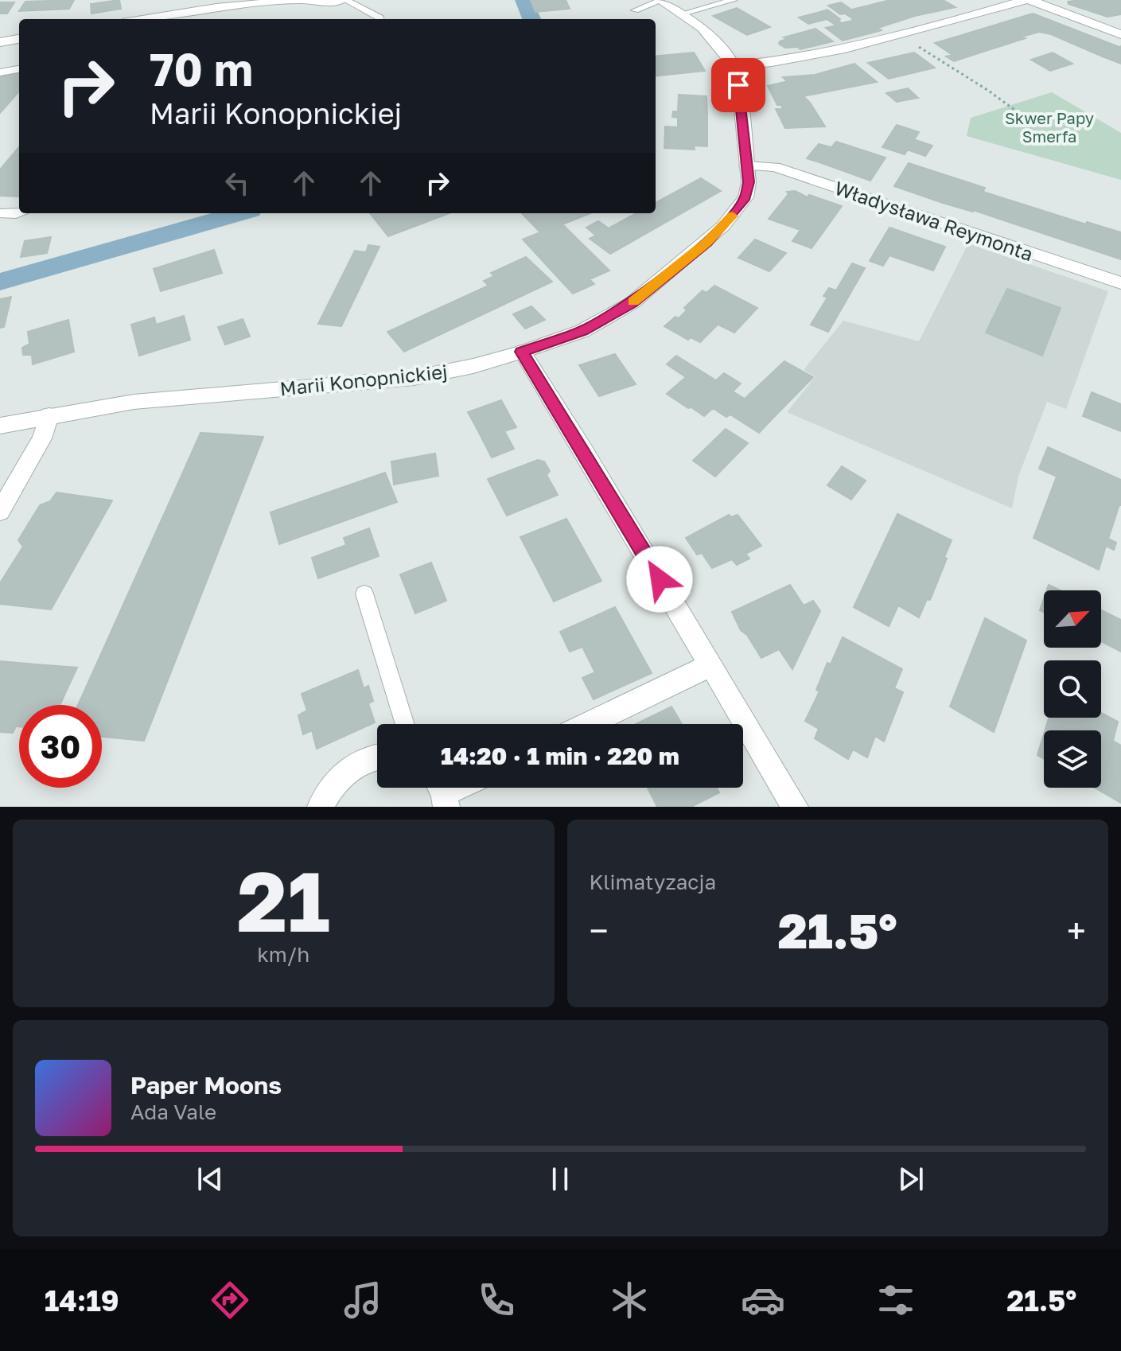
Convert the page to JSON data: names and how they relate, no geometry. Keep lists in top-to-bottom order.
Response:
{
  "streets": {
    "street": ["Władysława Reymonta", "Marii Konopnickiej"]
  },
  "crossings": [
    ["Władysława Reymonta", "Marii Konopnickiej"]
  ],
  "parks": ["Skwer Papy Smerfa"],
  "north": "top right",
  "page": {
    "turn": ["70 m", "Marii Konopnickiej"],
    "limit": "30",
    "trip": "14:20 · 1 min · 220 m",
    "tile": [
      ["21", "km/h"],
      "Klimatyzacja"
    ],
    "heat": ["−", "21.5°", "+"],
    "song": ["Paper Moons", "Ada Vale"],
    "tabs": ["14:19", "21.5°"]
  }
}
